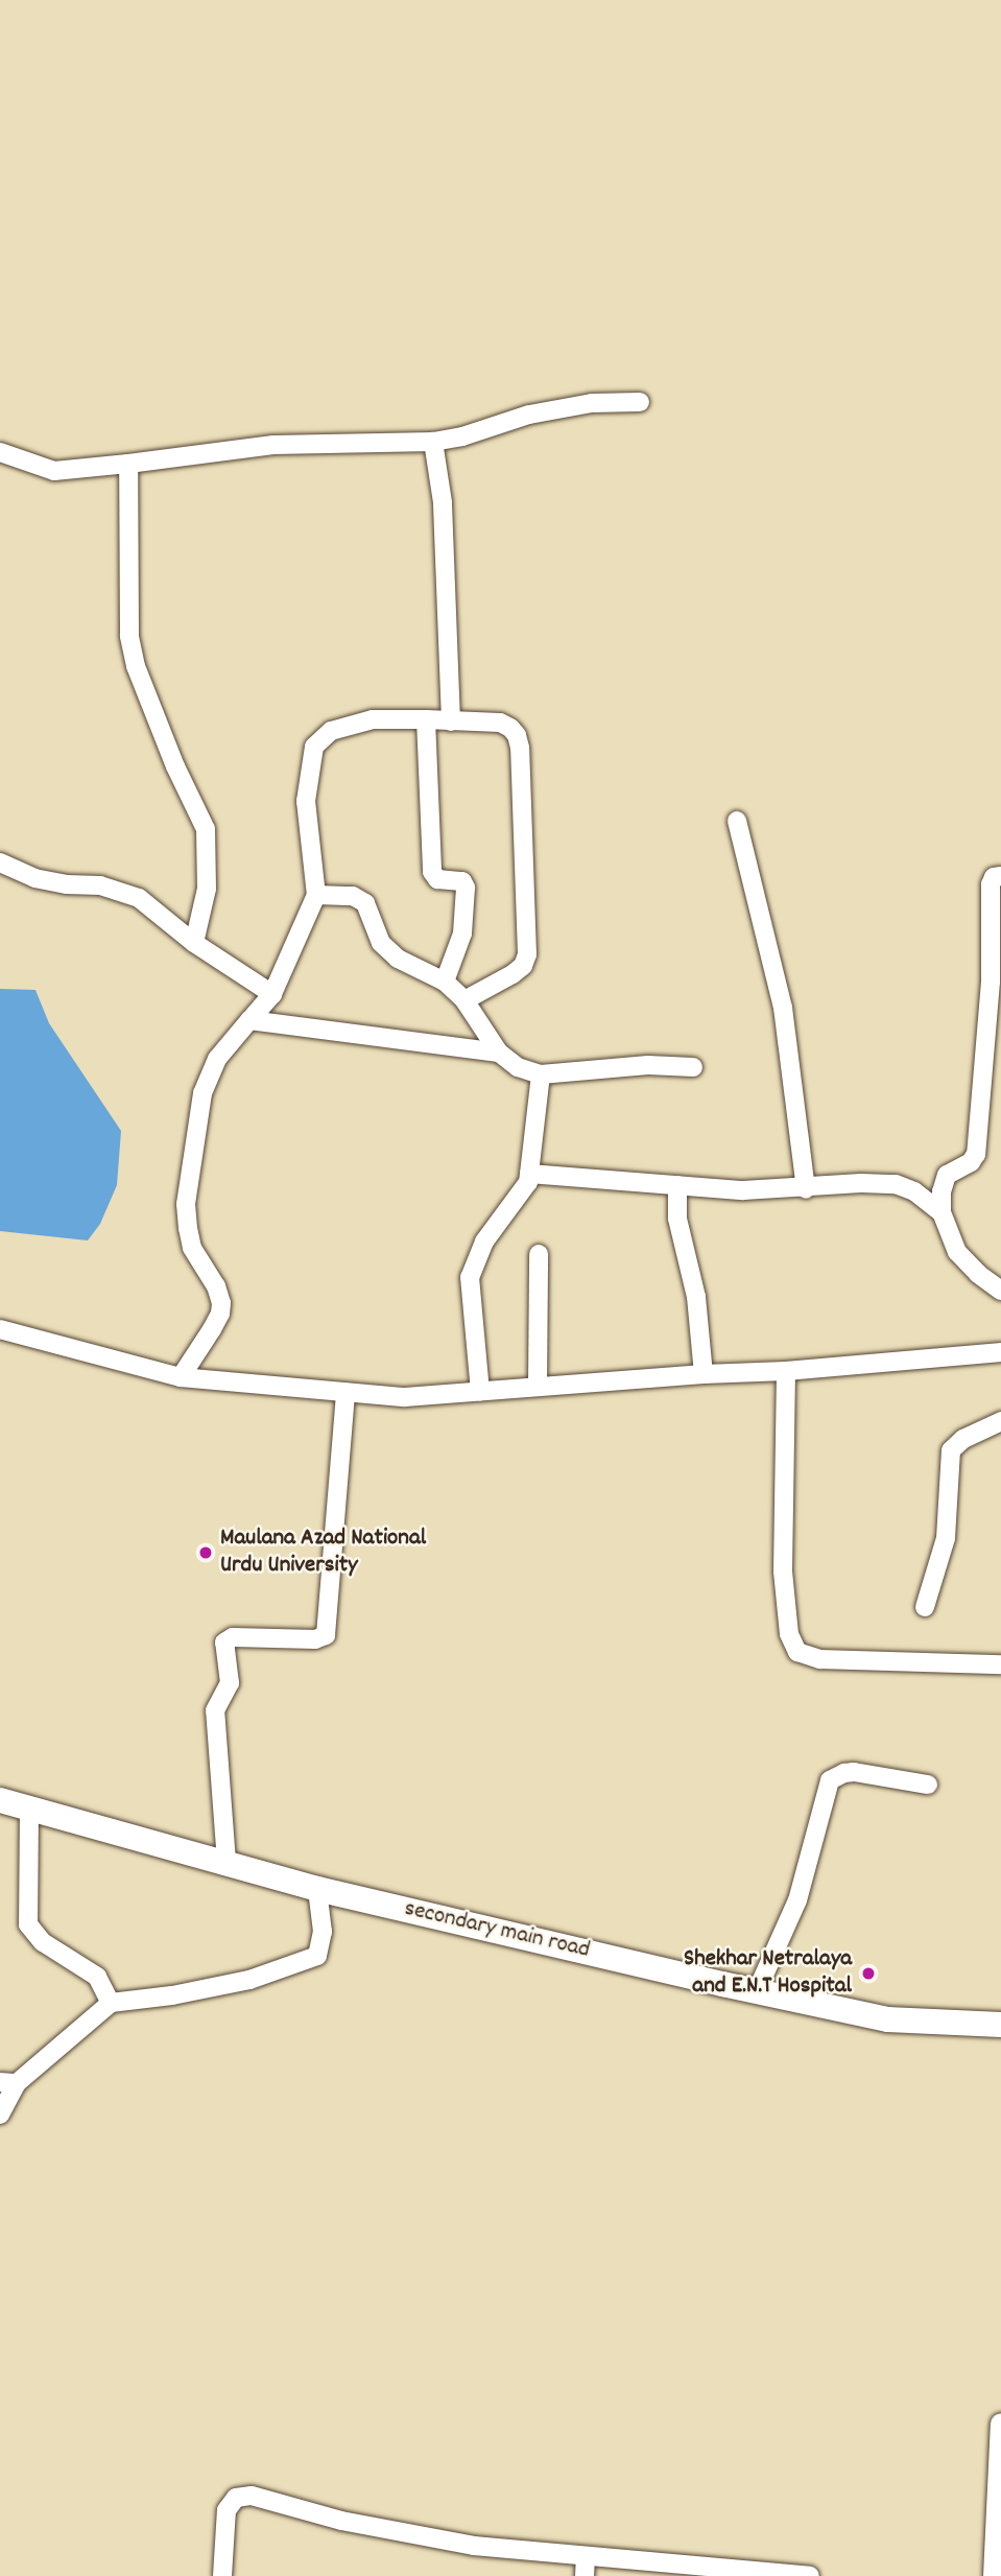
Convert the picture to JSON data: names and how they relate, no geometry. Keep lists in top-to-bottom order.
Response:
{
  "streets": {
    "main road": ["secondary main road"]
  },
  "places": ["Maulana Azad National Urdu University", "Shekhar Netralaya and E.N.T Hospital"]
}
